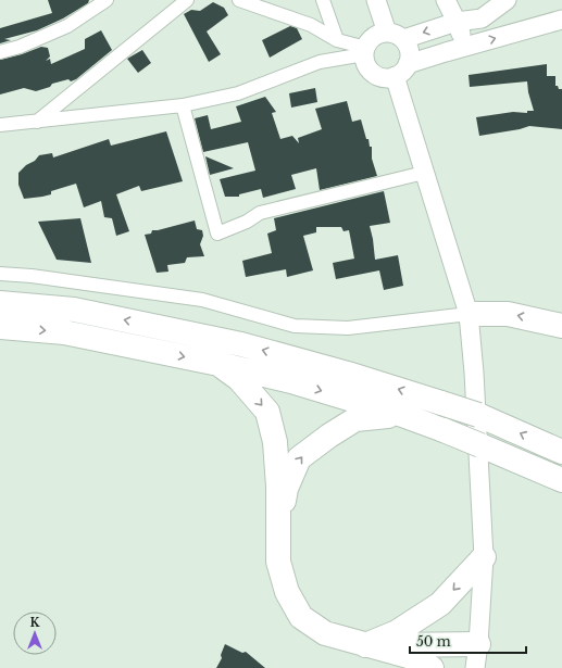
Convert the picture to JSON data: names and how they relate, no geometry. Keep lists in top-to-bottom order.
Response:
{
  "scale_bar": "50 m",
  "north": "top"
}
